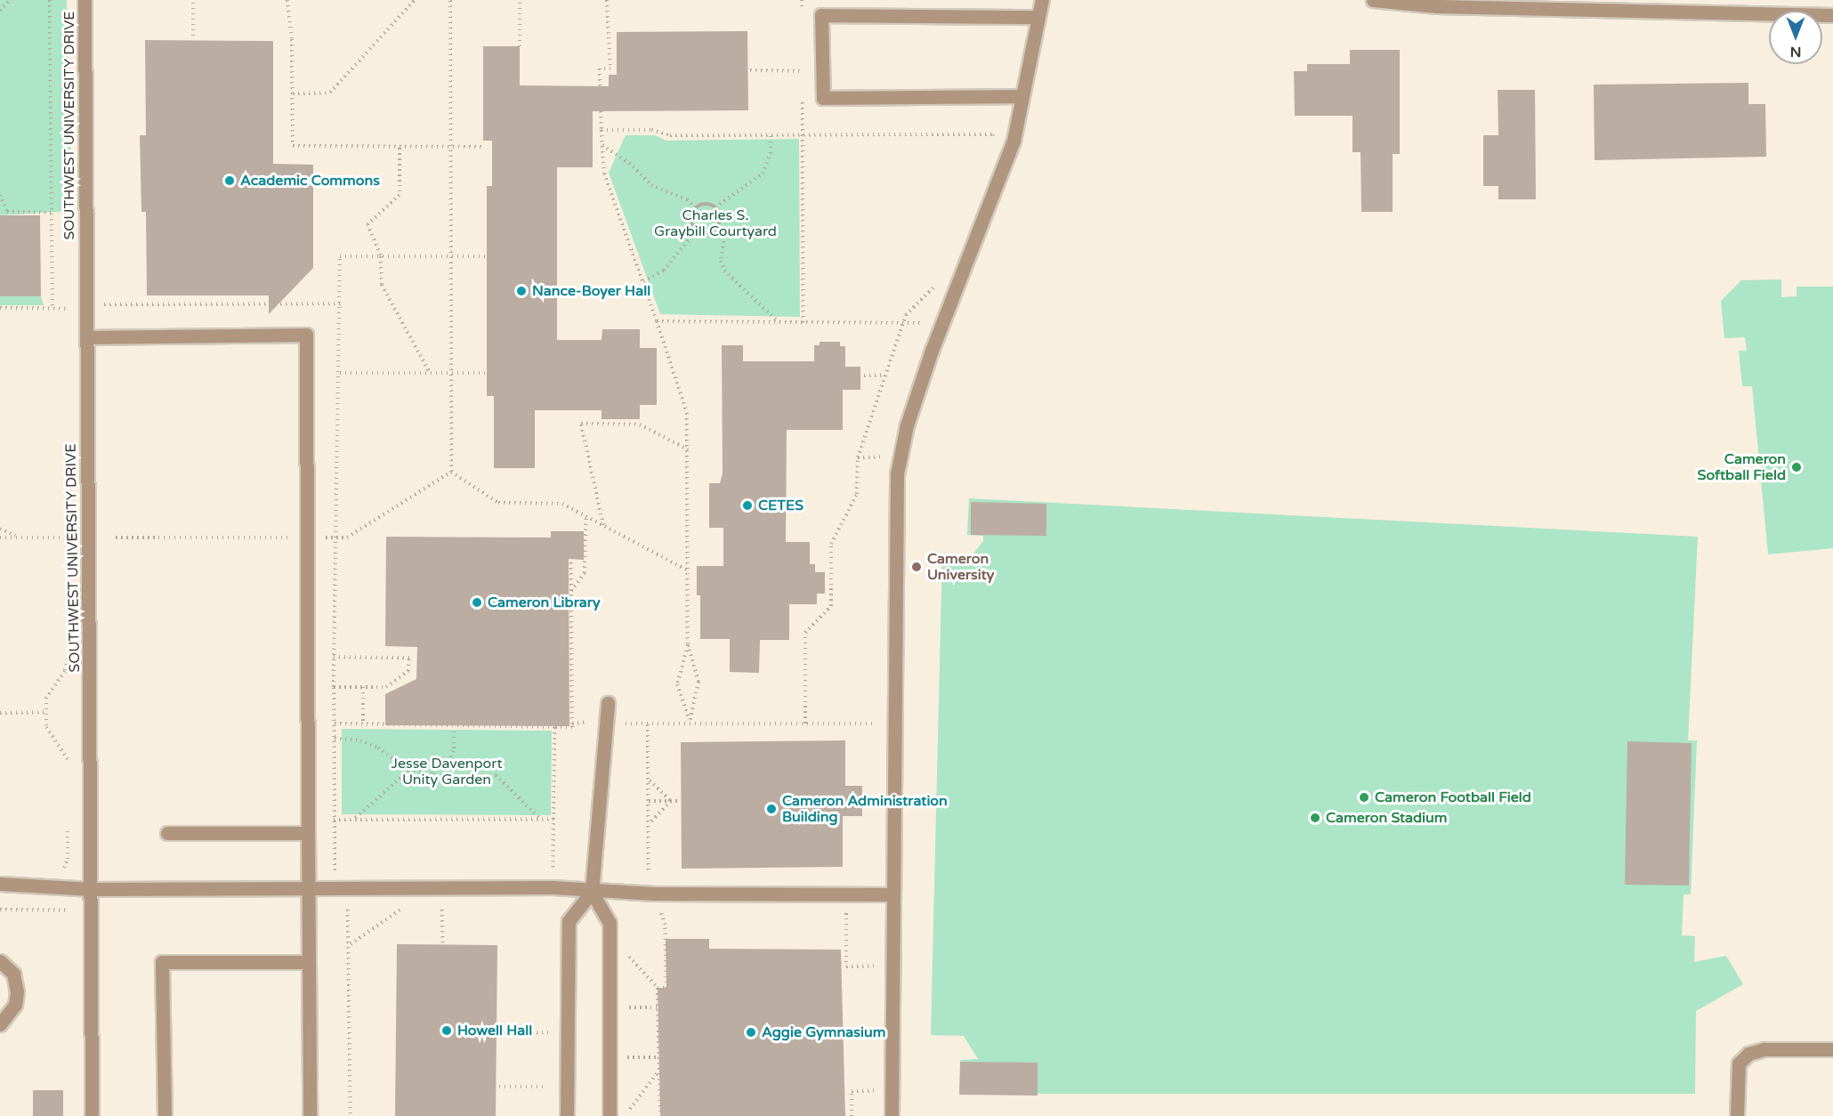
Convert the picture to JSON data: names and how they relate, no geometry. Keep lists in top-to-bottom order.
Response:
{
  "streets": {
    "street": ["SOUTHWEST UNIVERSITY DRIVE"]
  },
  "parks": ["Charles S. Graybill Courtyard", "Jesse Davenport Unity Garden"],
  "places": [
    "Academic Commons",
    "Nance-Boyer Hall",
    "Cameron Softball Field",
    "CETES",
    "Cameron University",
    "Cameron Library",
    "Cameron Football Field",
    "Cameron Administration Building",
    "Cameron Stadium",
    "Howell Hall",
    "Aggie Gymnasium"
  ],
  "north": "bottom"
}
